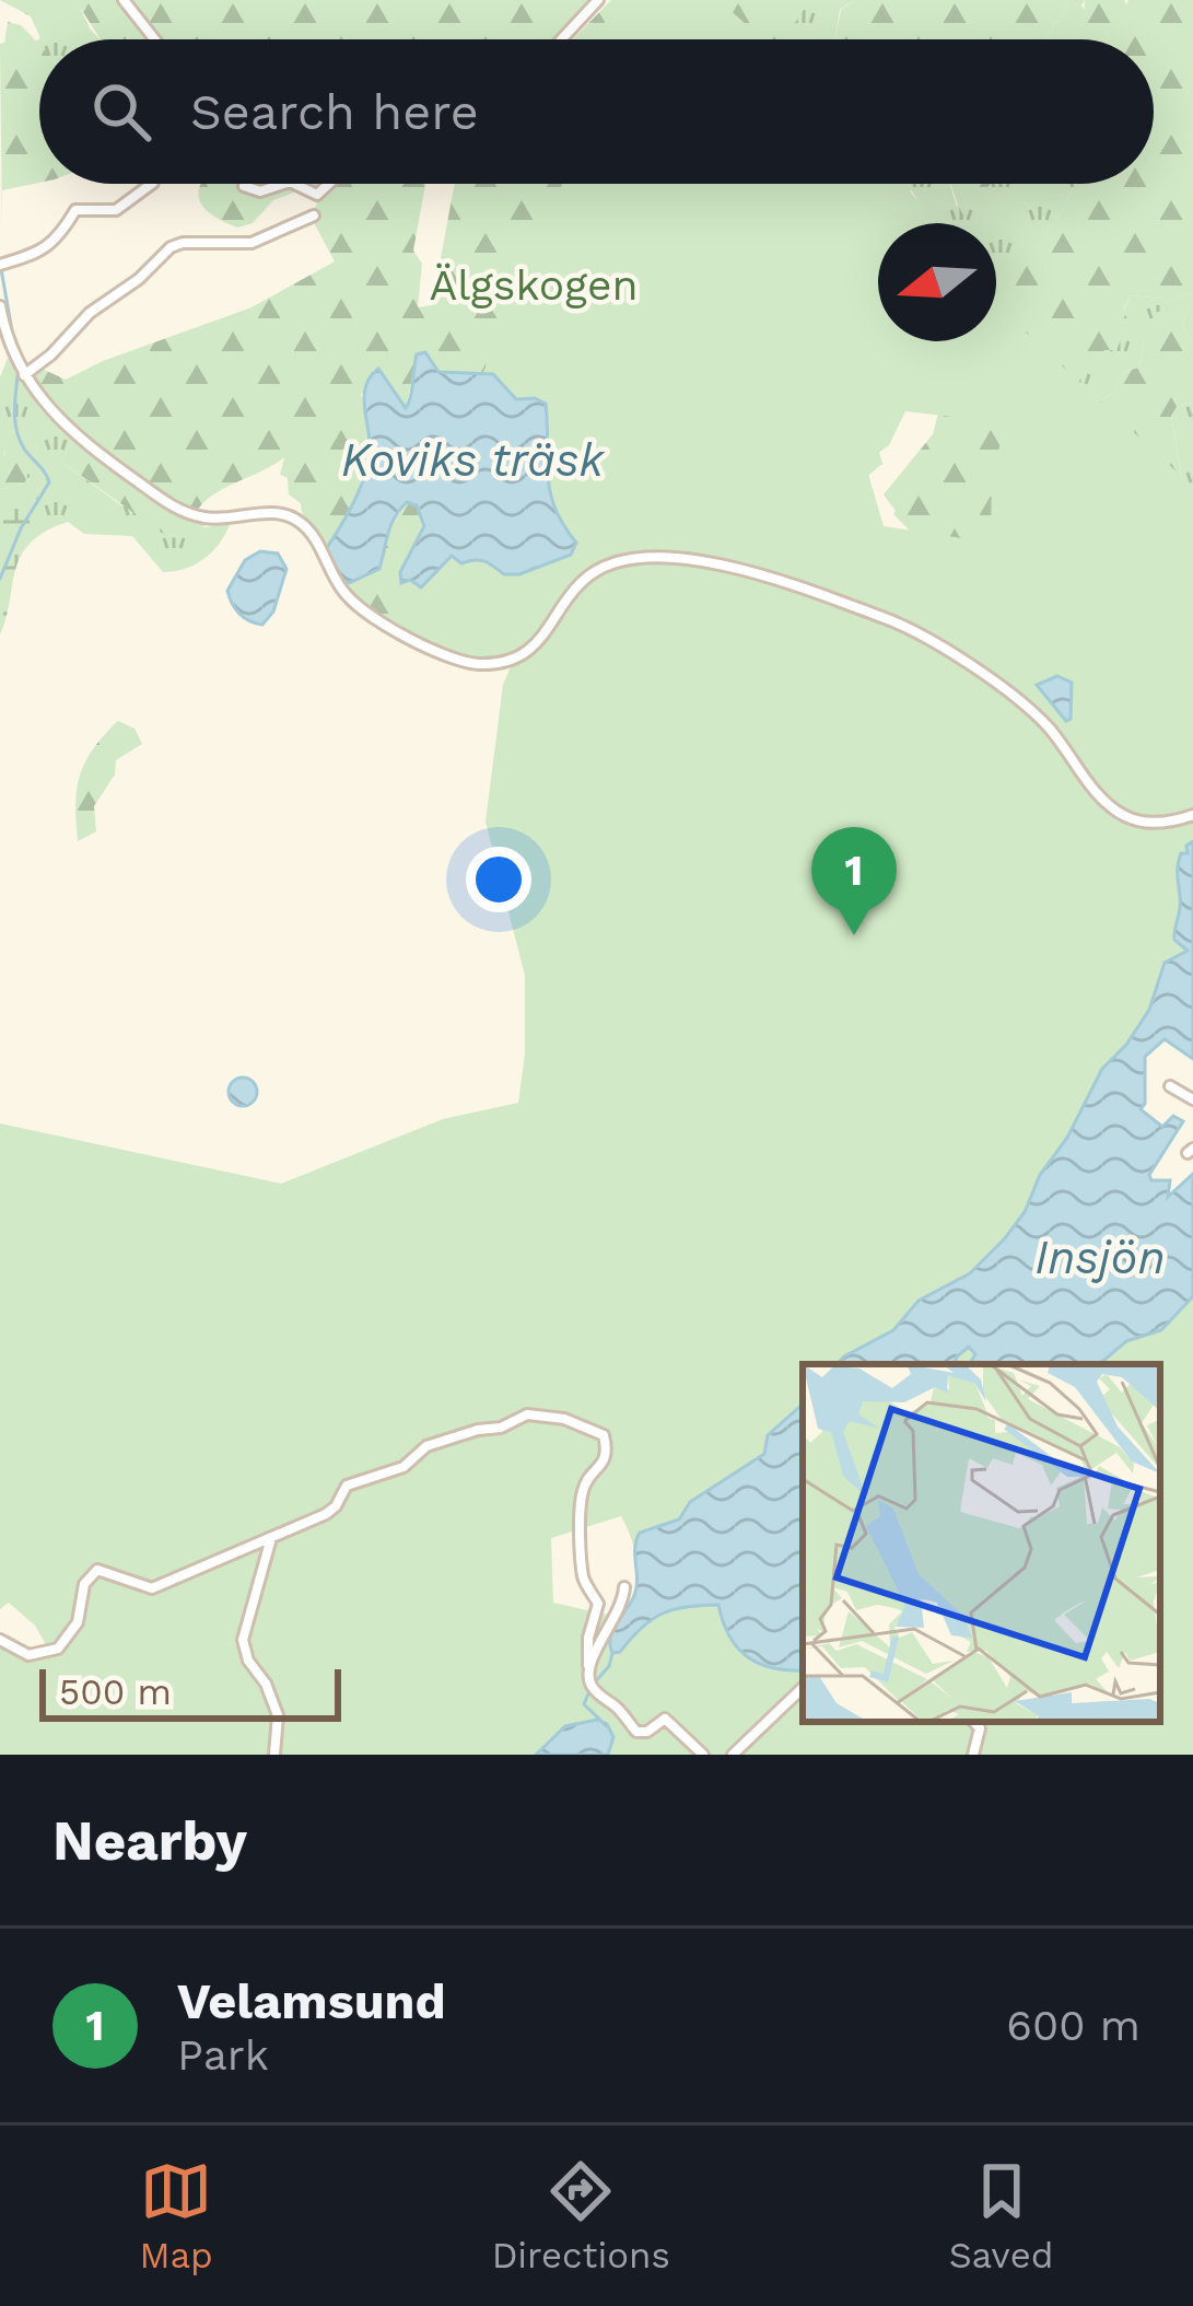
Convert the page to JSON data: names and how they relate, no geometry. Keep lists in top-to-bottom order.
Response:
{
  "water": ["Koviks träsk", "Insjön"],
  "parks": ["Älgskogen"],
  "scale_bar": "500 m",
  "north": "left",
  "page": {
    "search": "Search here",
    "pins": "1",
    "scale": "500 m",
    "heading": "Nearby",
    "list": [
      {
        "mark": "1",
        "name": "Velamsund",
        "note": "Park",
        "value": "600 m"
      }
    ],
    "nav": ["Map", "Directions", "Saved"]
  }
}
